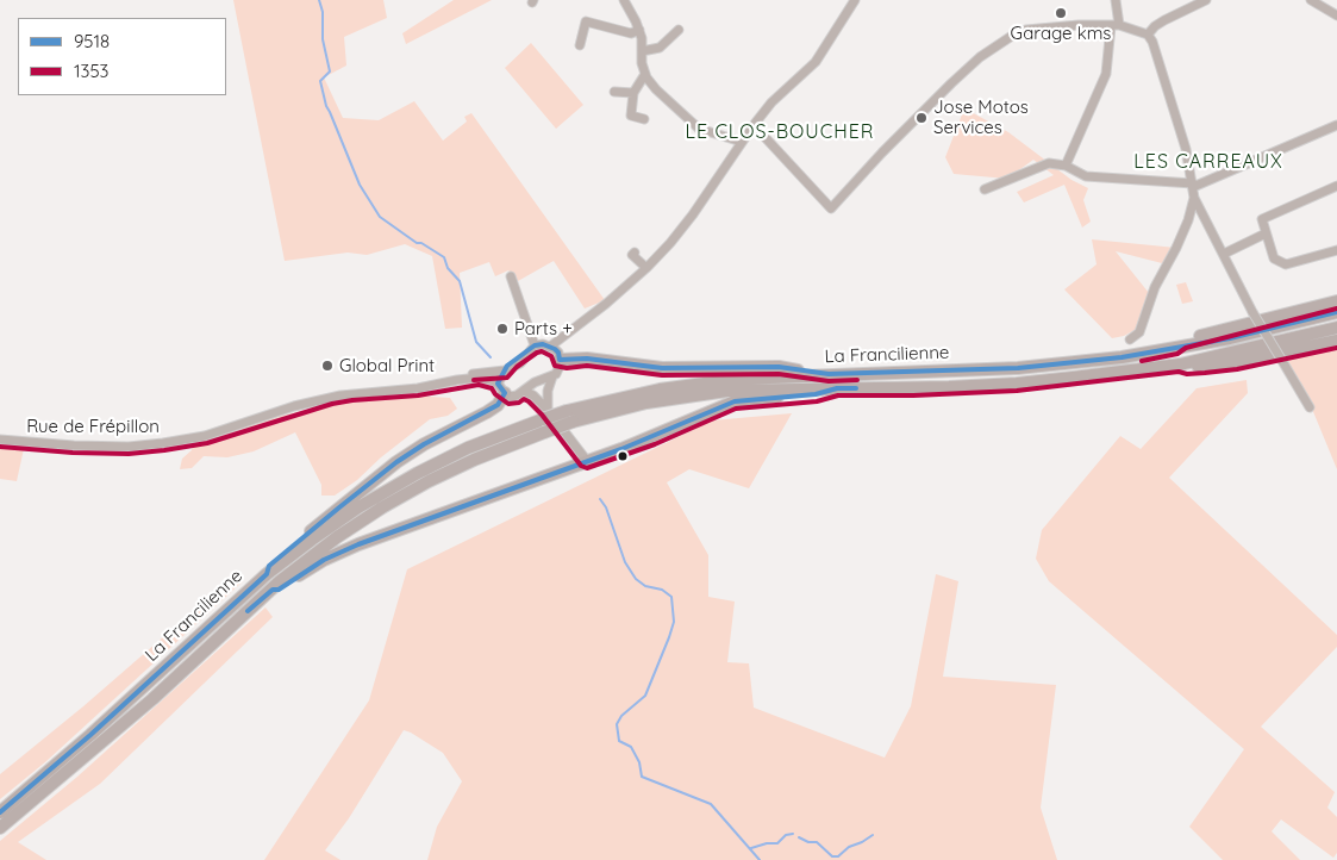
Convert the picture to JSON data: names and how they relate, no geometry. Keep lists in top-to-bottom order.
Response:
{
  "streets": {
    "highway": ["La Francilienne"],
    "street": ["Rue de Frépillon"]
  },
  "districts": ["LE CLOS-BOUCHER", "LES CARREAUX"],
  "places": [
    "Garage kms",
    "Jose Motos Services",
    "Parts +",
    "Global Print"
  ],
  "lines": ["transit line 1353", "transit line 9518"],
  "legend": ["9518", "1353"]
}
